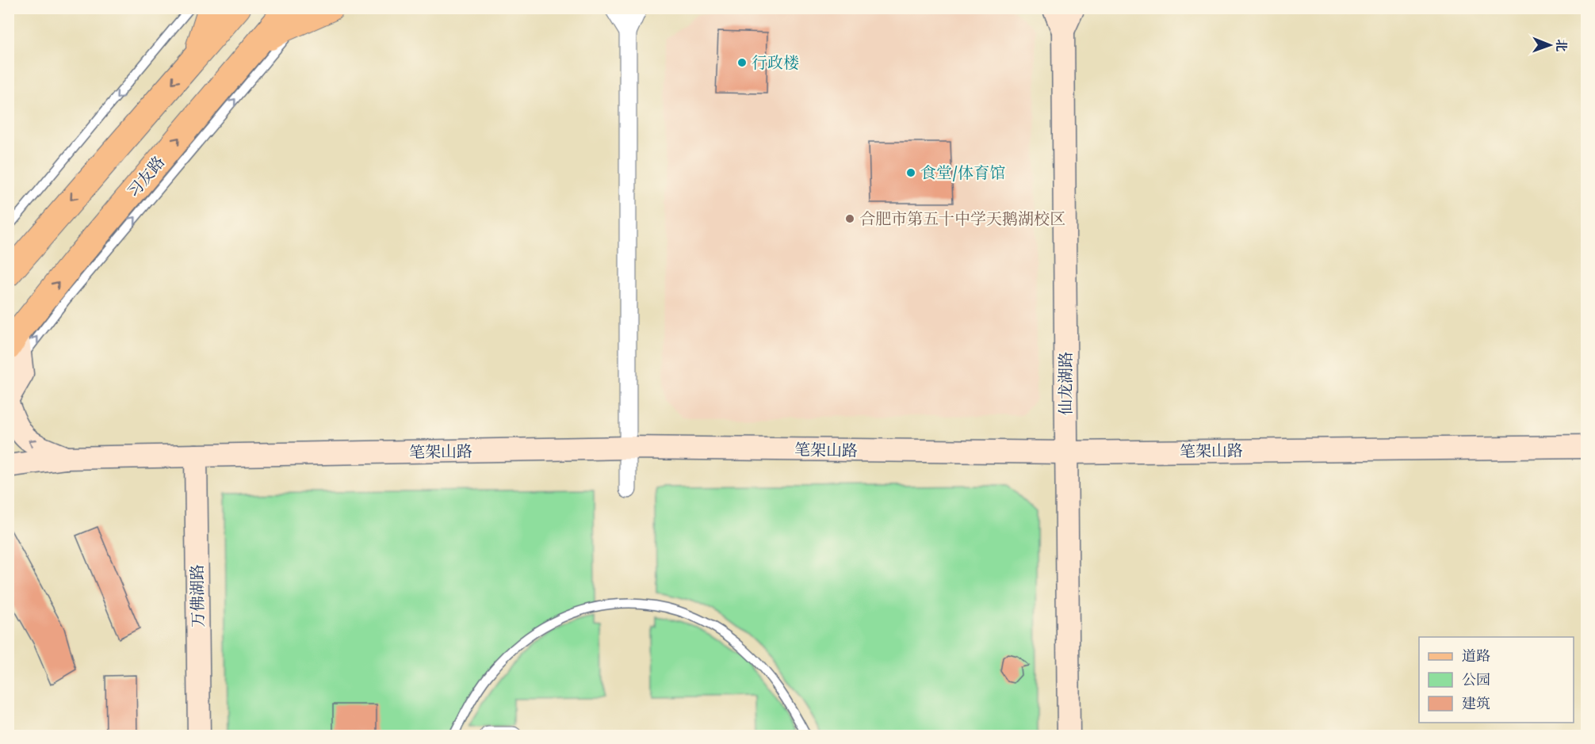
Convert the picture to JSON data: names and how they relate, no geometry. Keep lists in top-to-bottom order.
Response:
{
  "streets": {
    "main road": ["习友路"],
    "street": ["仙龙湖路", "笔架山路", "万佛湖路"]
  },
  "crossings": [
    ["仙龙湖路", "笔架山路"],
    ["笔架山路", "万佛湖路"]
  ],
  "places": ["行政楼", "食堂/体育馆", "合肥市第五十中学天鹅湖校区"],
  "legend": ["道路", "公园", "建筑"],
  "north": "right"
}
